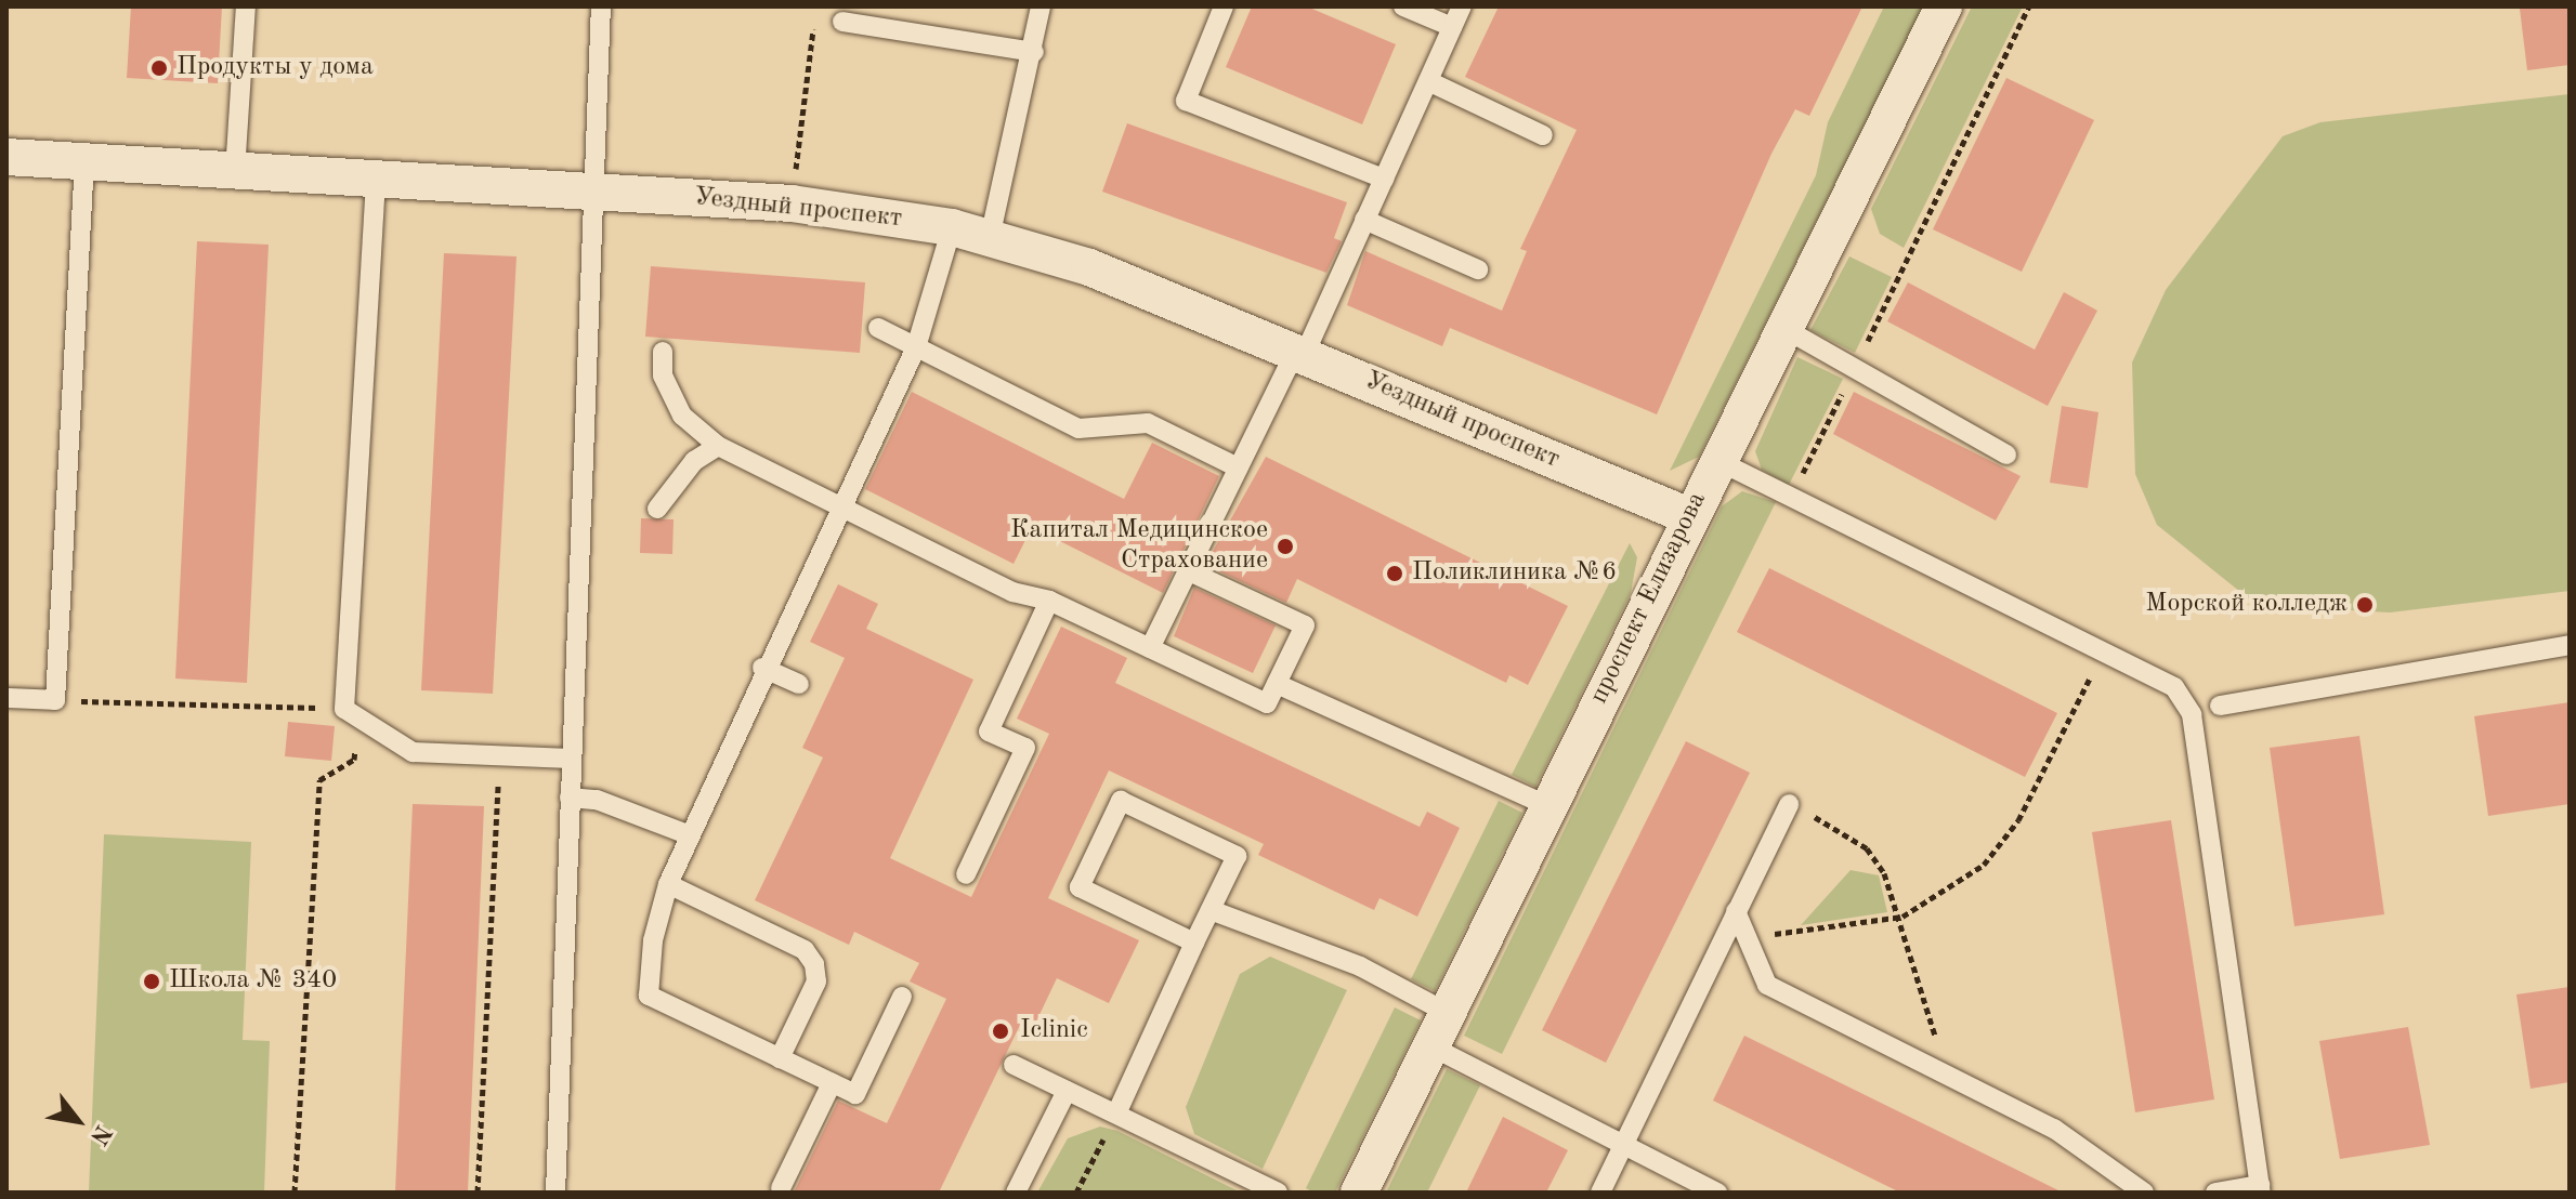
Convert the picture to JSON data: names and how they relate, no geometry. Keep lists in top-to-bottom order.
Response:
{
  "streets": {
    "street": ["Уездный проспект", "проспект Елизарова"]
  },
  "crossings": [
    ["Уездный проспект", "проспект Елизарова"]
  ],
  "places": [
    "Продукты у дома",
    "Капитал Медицинское Страхование",
    "Поликлиника №6",
    "Морской колледж",
    "Школа № 340",
    "Iclinic"
  ],
  "north": "bottom right"
}
